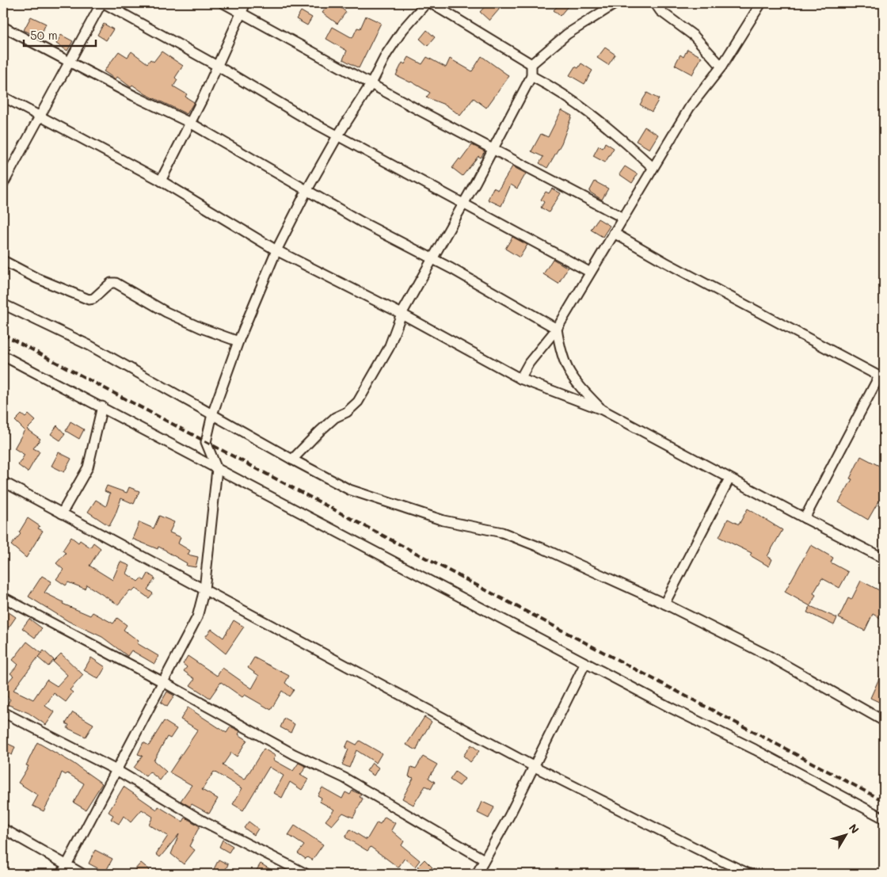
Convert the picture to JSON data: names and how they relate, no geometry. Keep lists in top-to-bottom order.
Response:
{
  "scale_bar": "50 m",
  "north": "top right"
}
